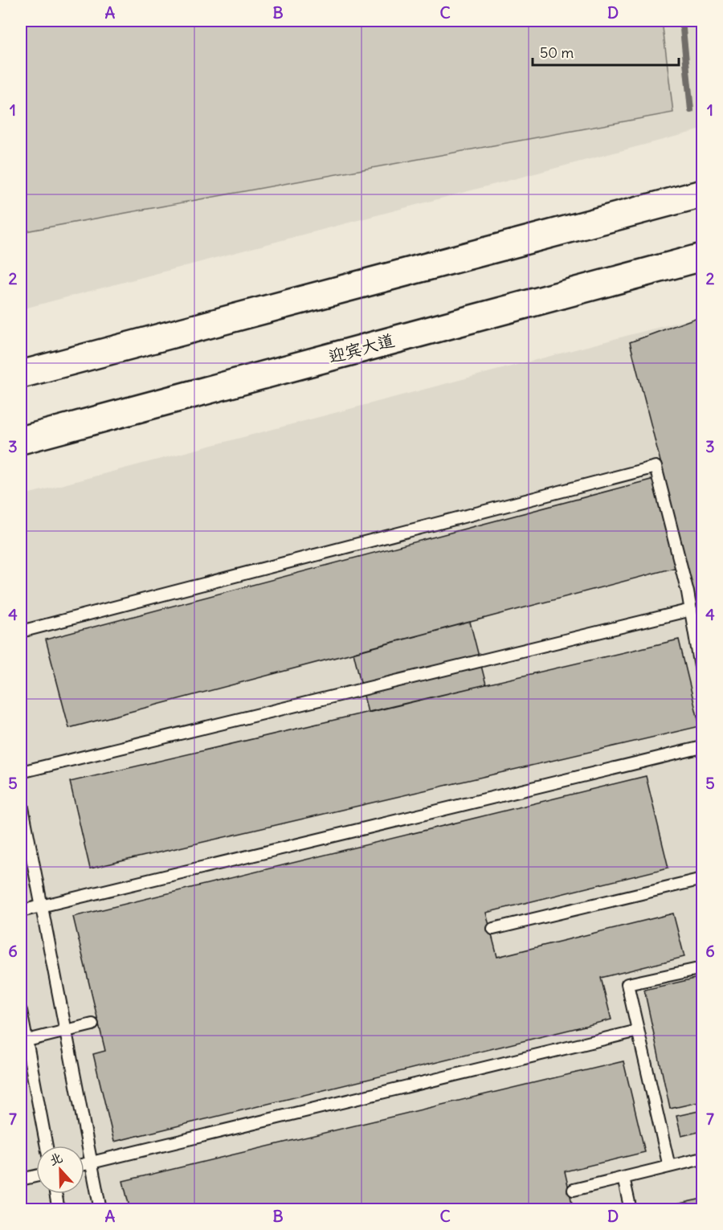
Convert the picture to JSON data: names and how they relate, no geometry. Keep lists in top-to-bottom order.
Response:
{
  "streets": {
    "highway": ["迎宾大道"]
  },
  "scale_bar": "50 m",
  "north": "top",
  "grid": {
    "columns": [
      "A",
      "B",
      "C",
      "D"
    ],
    "rows": [
      "1",
      "2",
      "3",
      "4",
      "5",
      "6",
      "7"
    ]
  }
}
